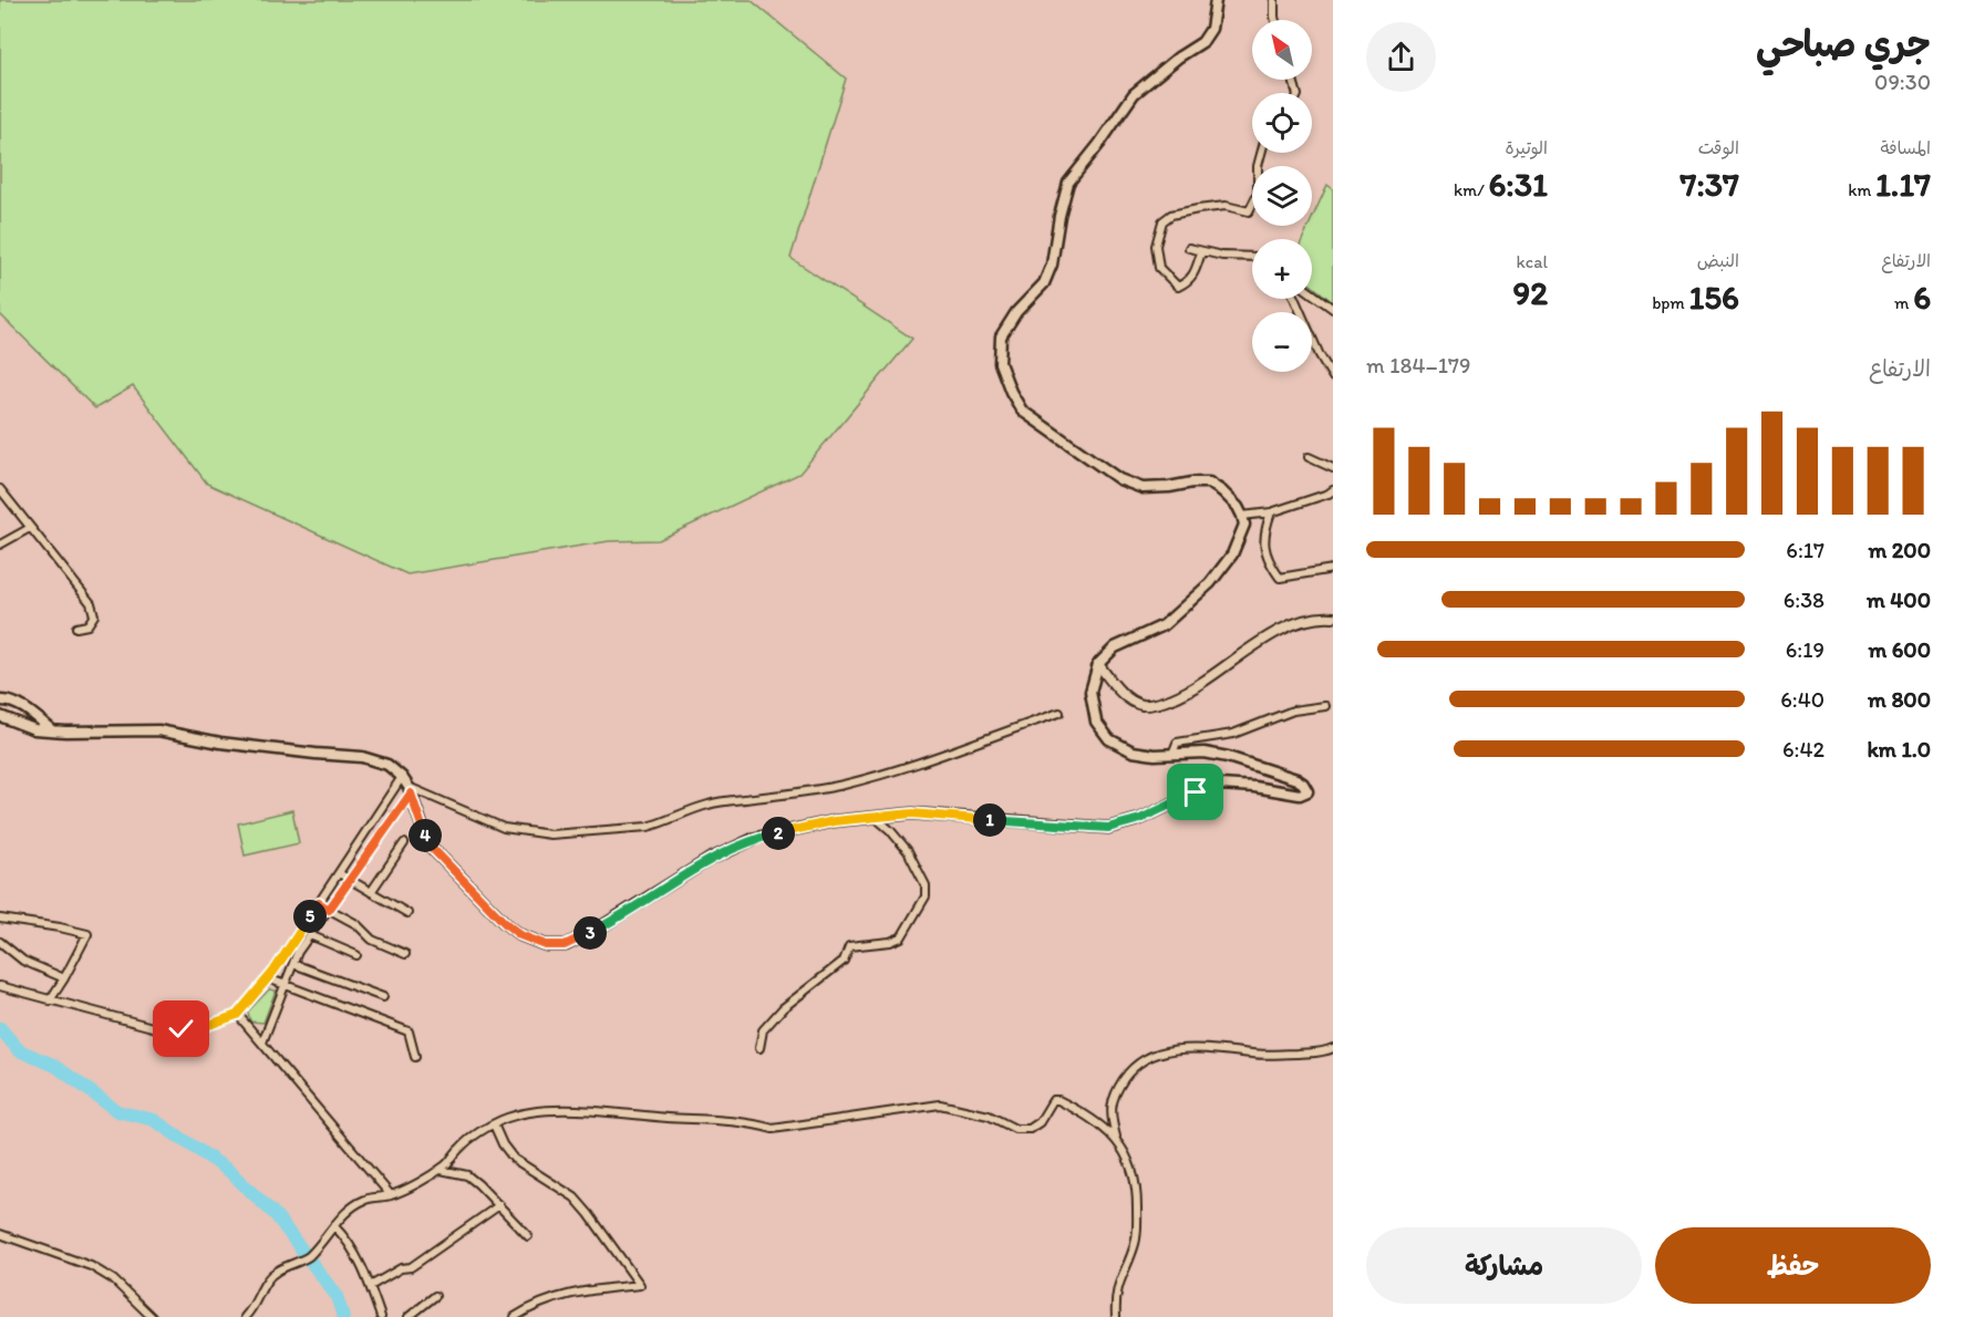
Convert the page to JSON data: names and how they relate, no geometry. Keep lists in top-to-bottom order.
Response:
{
  "north": "top left",
  "page": {
    "heading": ["جري صباحي", "09:30"],
    "map_buttons": ["+", "−"],
    "stats": [
      ["المسافة", "1.17 km"],
      ["الوقت", "7:37"],
      ["الوتيرة", "6:31 /km"],
      ["الارتفاع", "6 m"],
      ["النبض", "156 bpm"],
      ["kcal", "92"]
    ],
    "chart": ["الارتفاع", "179–184 m"],
    "list": [
      {
        "name": "200 m",
        "note": "6:17"
      },
      {
        "name": "400 m",
        "note": "6:38"
      },
      {
        "name": "600 m",
        "note": "6:19"
      },
      {
        "name": "800 m",
        "note": "6:40"
      },
      {
        "name": "1.0 km",
        "note": "6:42"
      }
    ],
    "pins": [
      "1",
      "2",
      "4",
      "5",
      "3"
    ],
    "buttons": ["حفظ", "مشاركة"]
  }
}
